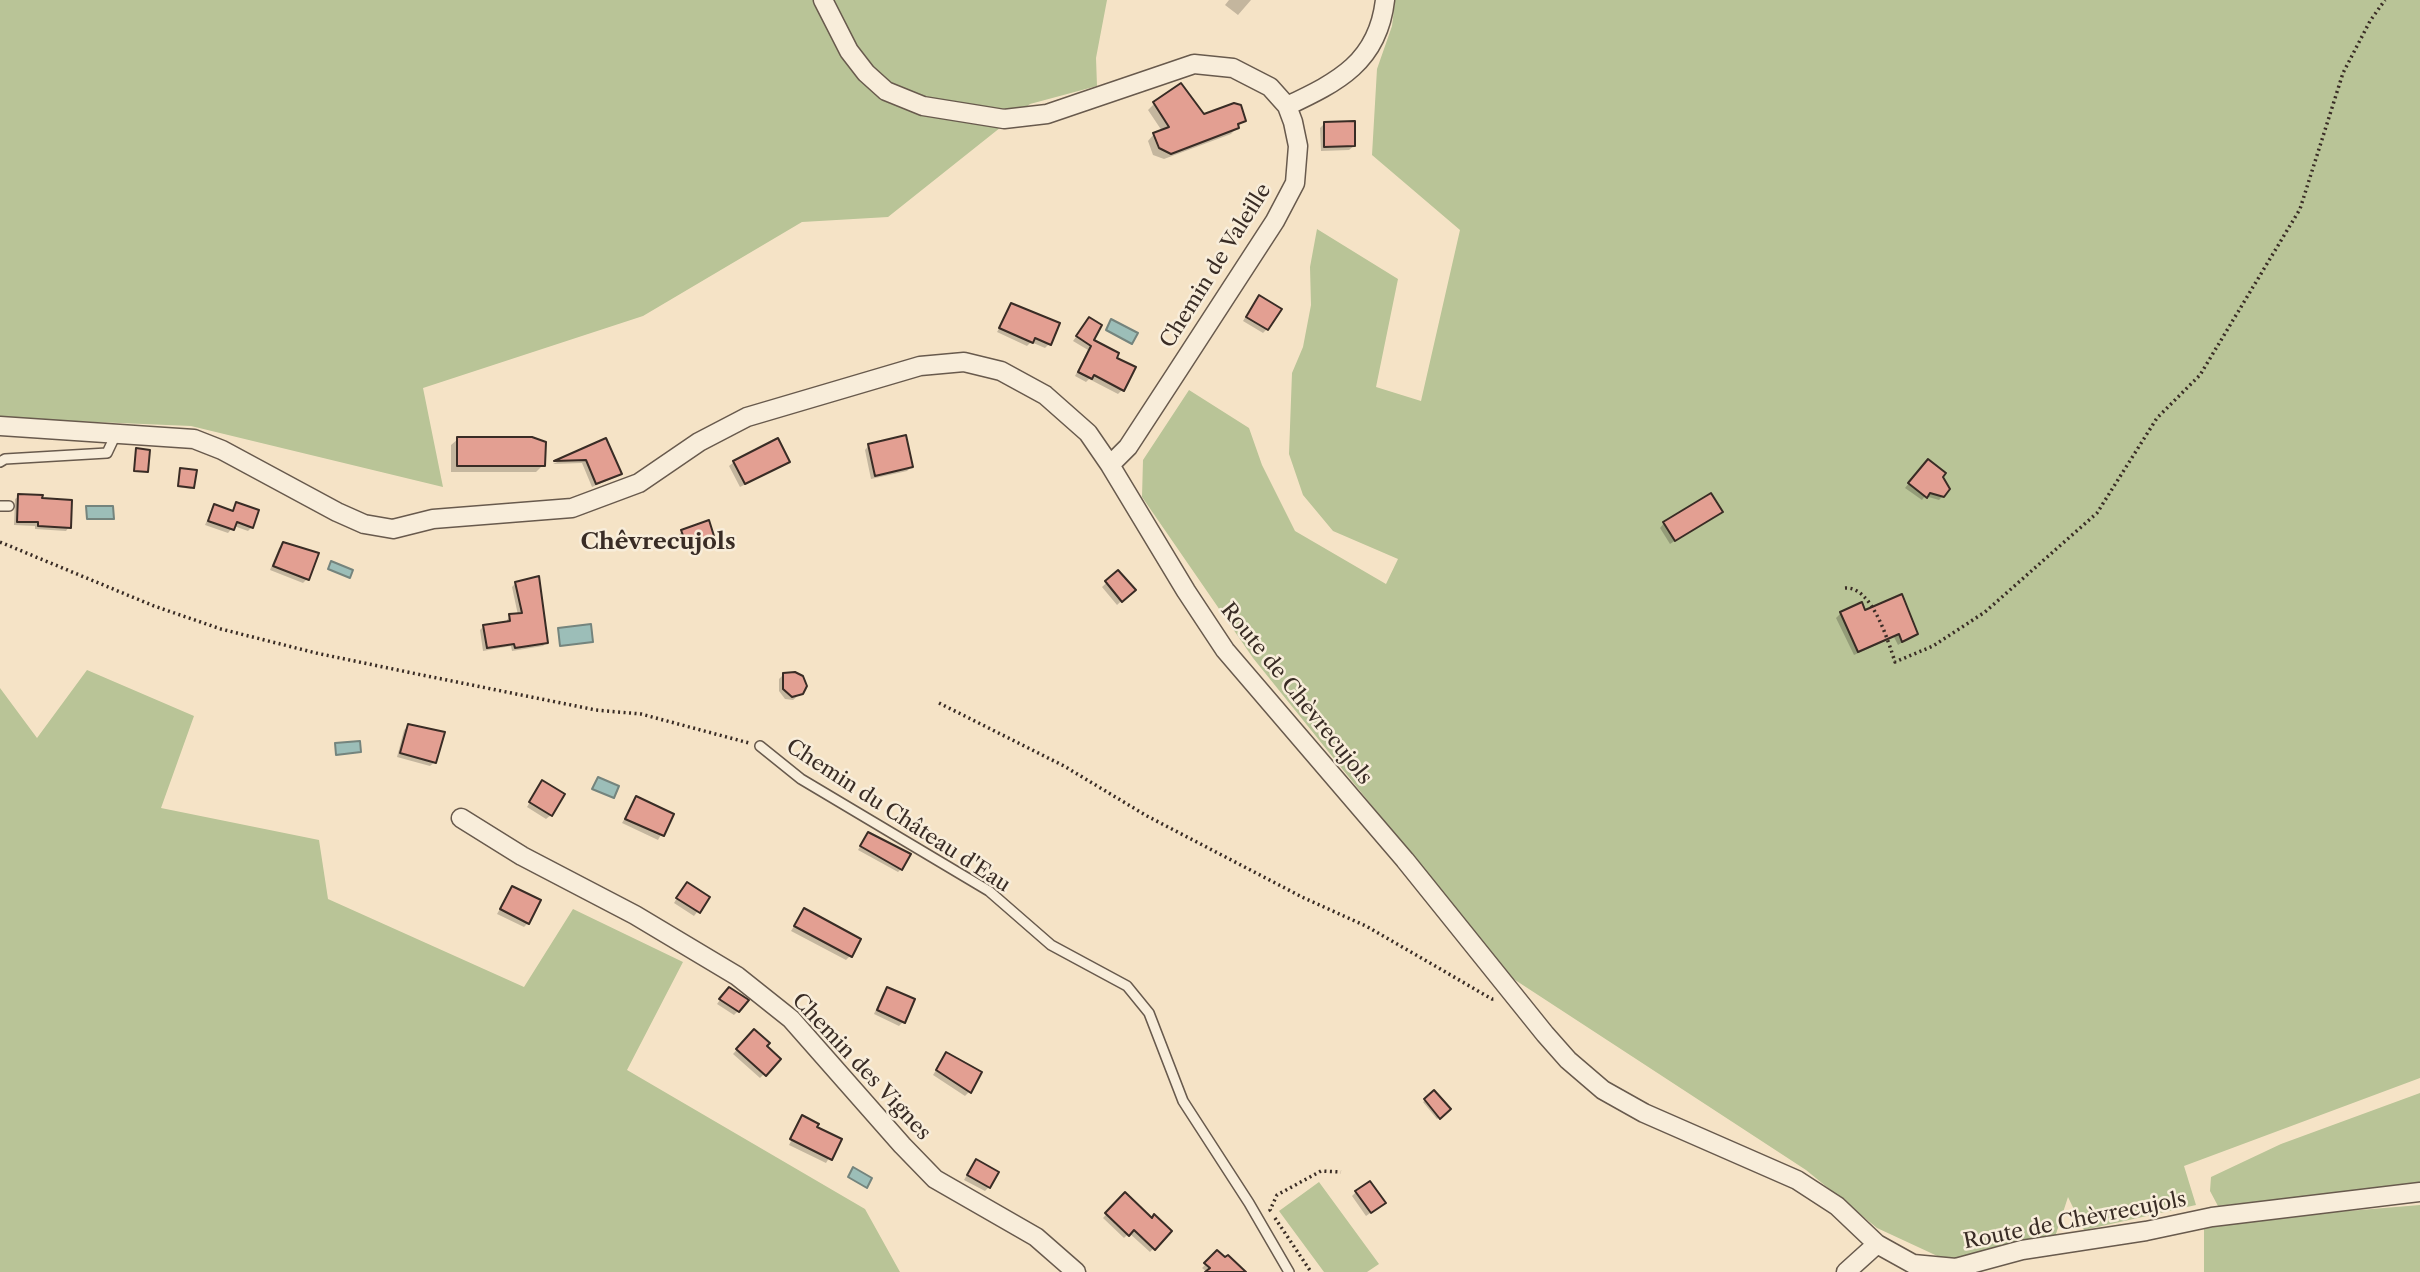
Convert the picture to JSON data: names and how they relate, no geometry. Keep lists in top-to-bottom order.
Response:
{
  "streets": {
    "street": ["Chemin de Valeille", "Route de Chèvrecujols", "Chemin des Vignes"],
    "lane": ["Chemin du Château d'Eau"]
  },
  "crossings": [
    ["Chemin de Valeille", "Route de Chèvrecujols"]
  ],
  "districts": ["Chêvrecujols"]
}
